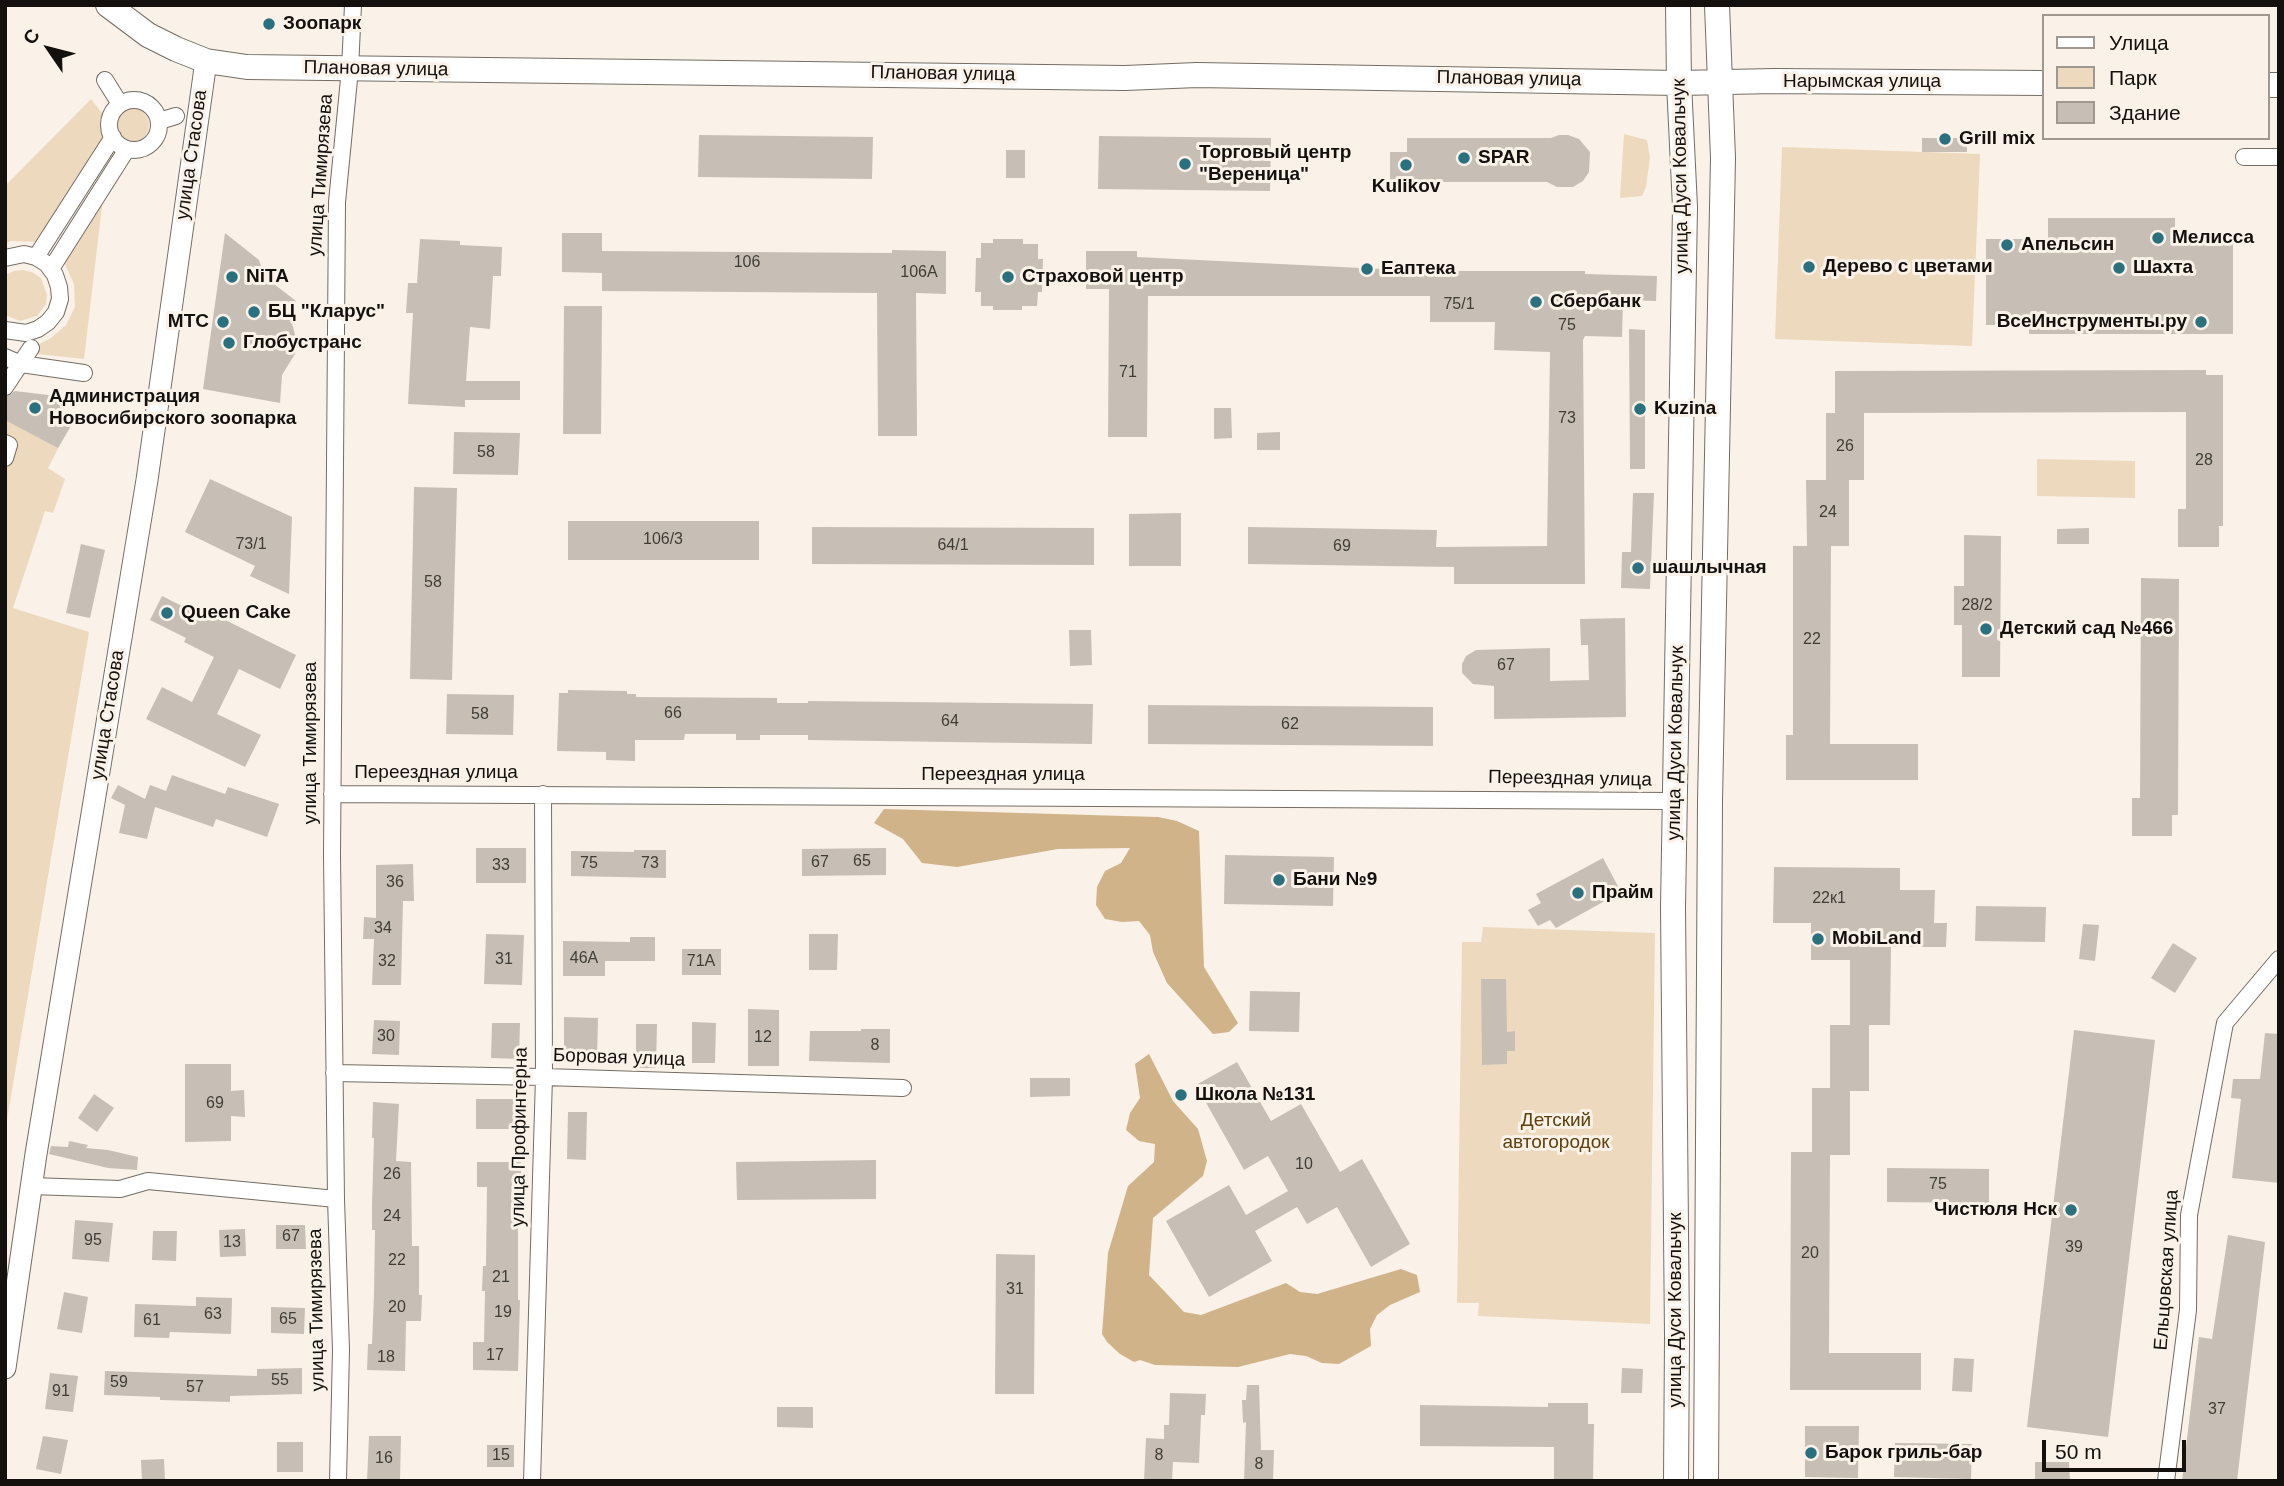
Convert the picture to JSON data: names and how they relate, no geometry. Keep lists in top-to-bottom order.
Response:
{
  "streets": {
    "main road": ["Плановая улица", "Нарымская улица", "улица Дуси Ковальчук"],
    "street": [
      "улица Стасова",
      "улица Тимирязева",
      "Переездная улица",
      "Боровая улица",
      "улица Профинтерна",
      "Ельцовская улица"
    ]
  },
  "crossings": [
    ["Плановая улица", "Нарымская улица"],
    ["Плановая улица", "улица Стасова"],
    ["Плановая улица", "улица Тимирязева"],
    ["Плановая улица", "улица Дуси Ковальчук"],
    ["Нарымская улица", "улица Дуси Ковальчук"],
    ["улица Тимирязева", "Переездная улица"],
    ["улица Тимирязева", "Боровая улица"],
    ["улица Дуси Ковальчук", "Переездная улица"],
    ["Переездная улица", "улица Профинтерна"],
    ["Боровая улица", "улица Профинтерна"]
  ],
  "parks": ["Детский автогородок"],
  "places": [
    "Зоопарк",
    "Grill mix",
    "SPAR",
    "Торговый центр \"Вереница\"",
    "Kulikov",
    "Мелисса",
    "Апельсин",
    "Дерево с цветами",
    "Шахта",
    "Еаптека",
    "NiTA",
    "Страховой центр",
    "Сбербанк",
    "БЦ \"Кларус\"",
    "МТС",
    "ВсеИнструменты.ру",
    "Глобустранс",
    "Администрация Новосибирского зоопарка",
    "Kuzina",
    "шашлычная",
    "Queen Cake",
    "Детский сад №466",
    "Бани №9",
    "Прайм",
    "MobiLand",
    "Школа №131",
    "Чистюля Нск",
    "Барок гриль-бар"
  ],
  "house_numbers": [
    "106",
    "106А",
    "75/1",
    "75",
    "71",
    "73",
    "26",
    "58",
    "28",
    "24",
    "106/3",
    "73/1",
    "64/1",
    "69",
    "58",
    "28/2",
    "22",
    "67",
    "66",
    "58",
    "64",
    "62",
    "65",
    "67",
    "75",
    "73",
    "33",
    "36",
    "22к1",
    "34",
    "46А",
    "31",
    "32",
    "71А",
    "30",
    "12",
    "8",
    "69",
    "10",
    "26",
    "75",
    "24",
    "67",
    "95",
    "13",
    "39",
    "20",
    "22",
    "21",
    "31",
    "20",
    "19",
    "63",
    "65",
    "61",
    "17",
    "18",
    "55",
    "59",
    "57",
    "91",
    "37",
    "15",
    "8",
    "16",
    "8"
  ],
  "legend": ["Улица", "Парк", "Здание"],
  "scale_bar": "50 m",
  "north": "top left"
}
